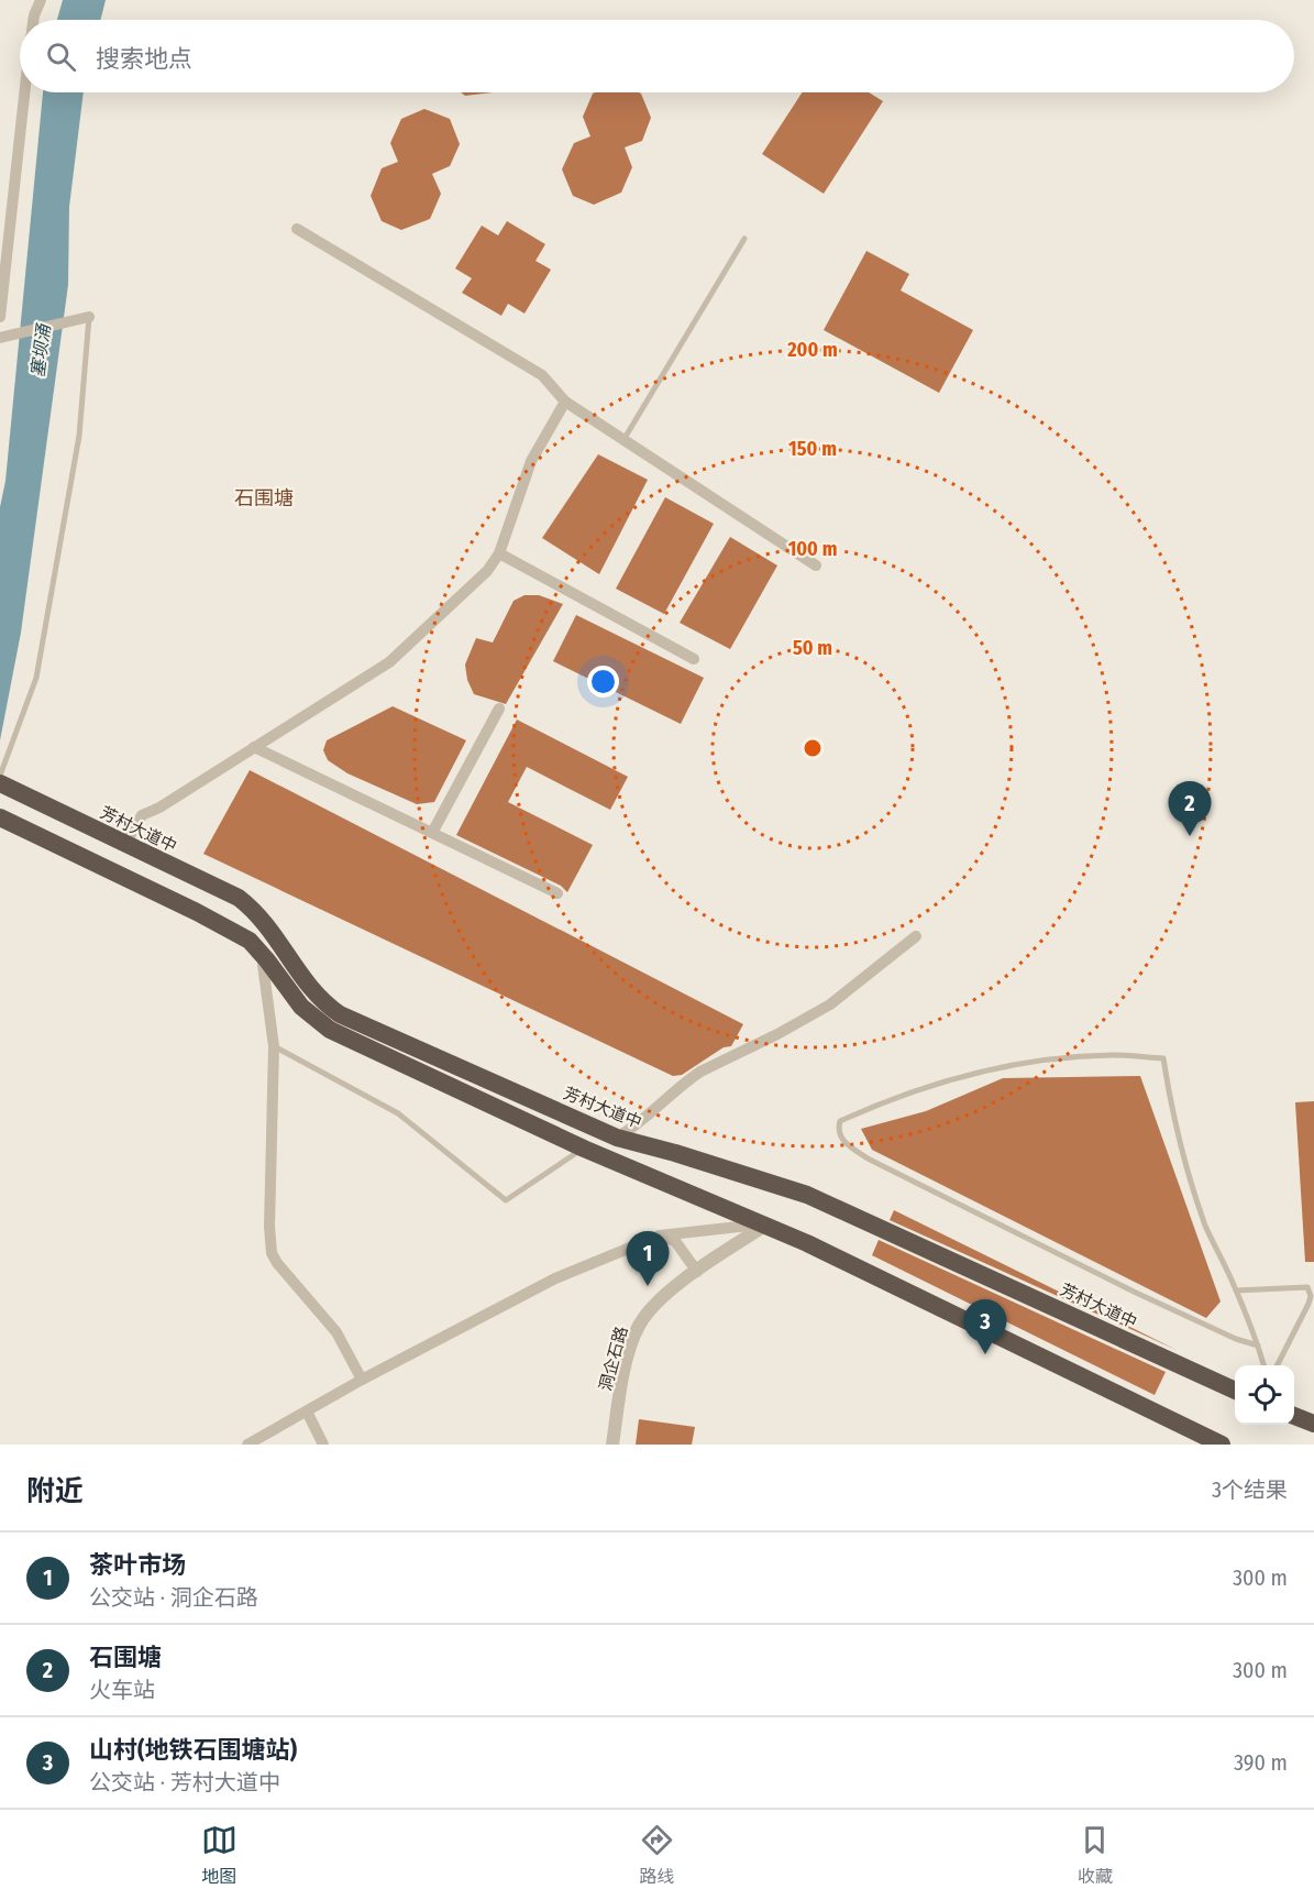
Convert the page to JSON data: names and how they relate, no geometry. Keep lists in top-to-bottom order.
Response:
{
  "streets": {
    "highway": ["芳村大道中"],
    "street": ["洞企石路"]
  },
  "districts": ["石围塘"],
  "water": ["塞坝涌"],
  "page": {
    "search": "搜索地点",
    "pins": ["2", "1", "3"],
    "heading": ["附近", "3个结果"],
    "list": [
      {
        "mark": "1",
        "name": "茶叶市场",
        "note": "公交站 · 洞企石路",
        "value": "300 m"
      },
      {
        "mark": "2",
        "name": "石围塘",
        "note": "火车站",
        "value": "300 m"
      },
      {
        "mark": "3",
        "name": "山村(地铁石围塘站)",
        "note": "公交站 · 芳村大道中",
        "value": "390 m"
      }
    ],
    "nav": ["地图", "路线", "收藏"]
  },
  "rings": [
    "200 m",
    "150 m",
    "100 m",
    "50 m"
  ]
}
